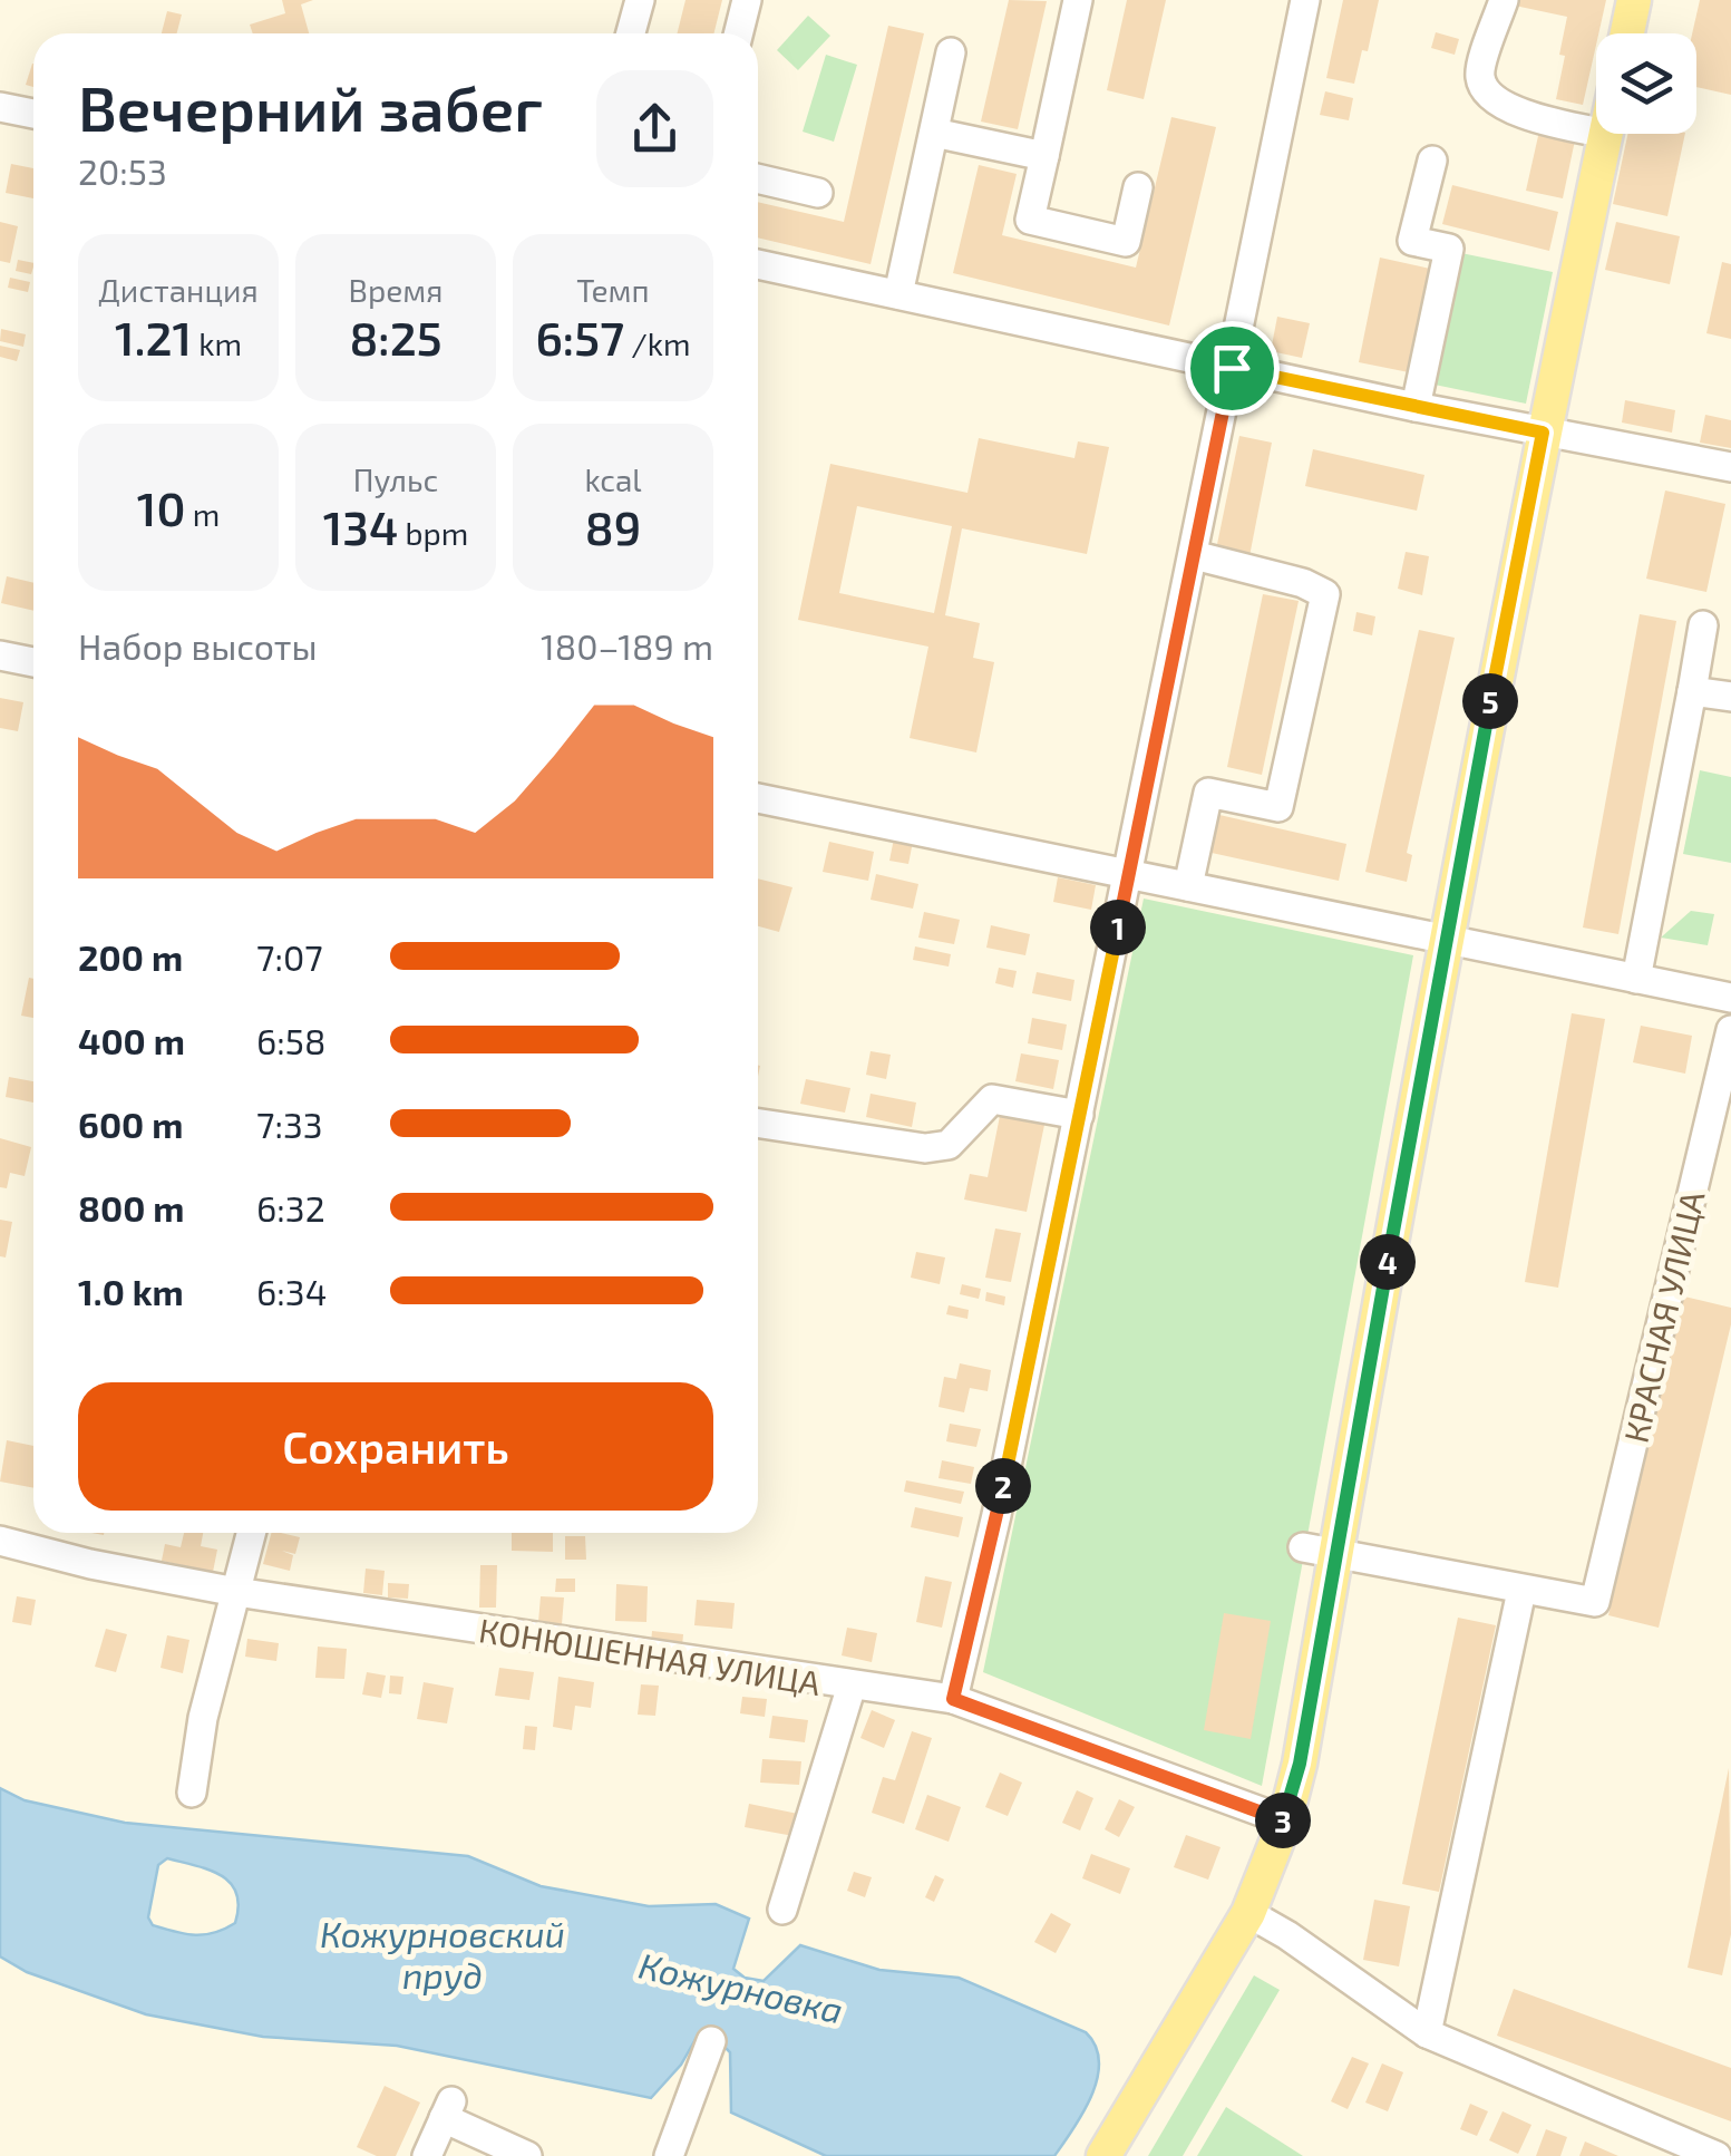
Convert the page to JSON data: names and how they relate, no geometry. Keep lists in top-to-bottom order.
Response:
{
  "streets": {
    "street": ["КРАСНАЯ УЛИЦА", "КОНЮШЕННАЯ УЛИЦА"]
  },
  "water": ["Кожурновский пруд", "Кожурновка"],
  "page": {
    "heading": ["Вечерний забег", "20:53"],
    "stats": [
      ["Дистанция", "1.21 km"],
      ["Время", "8:25"],
      ["Темп", "6:57 /km"],
      ["10 m"],
      ["Пульс", "134 bpm"],
      ["kcal", "89"]
    ],
    "chart": ["Набор высоты", "180–189 m"],
    "pins": [
      "5",
      "1",
      "4",
      "2",
      "3"
    ],
    "list": [
      {
        "name": "200 m",
        "note": "7:07"
      },
      {
        "name": "400 m",
        "note": "6:58"
      },
      {
        "name": "600 m",
        "note": "7:33"
      },
      {
        "name": "800 m",
        "note": "6:32"
      },
      {
        "name": "1.0 km",
        "note": "6:34"
      }
    ],
    "buttons": "Сохранить"
  }
}
